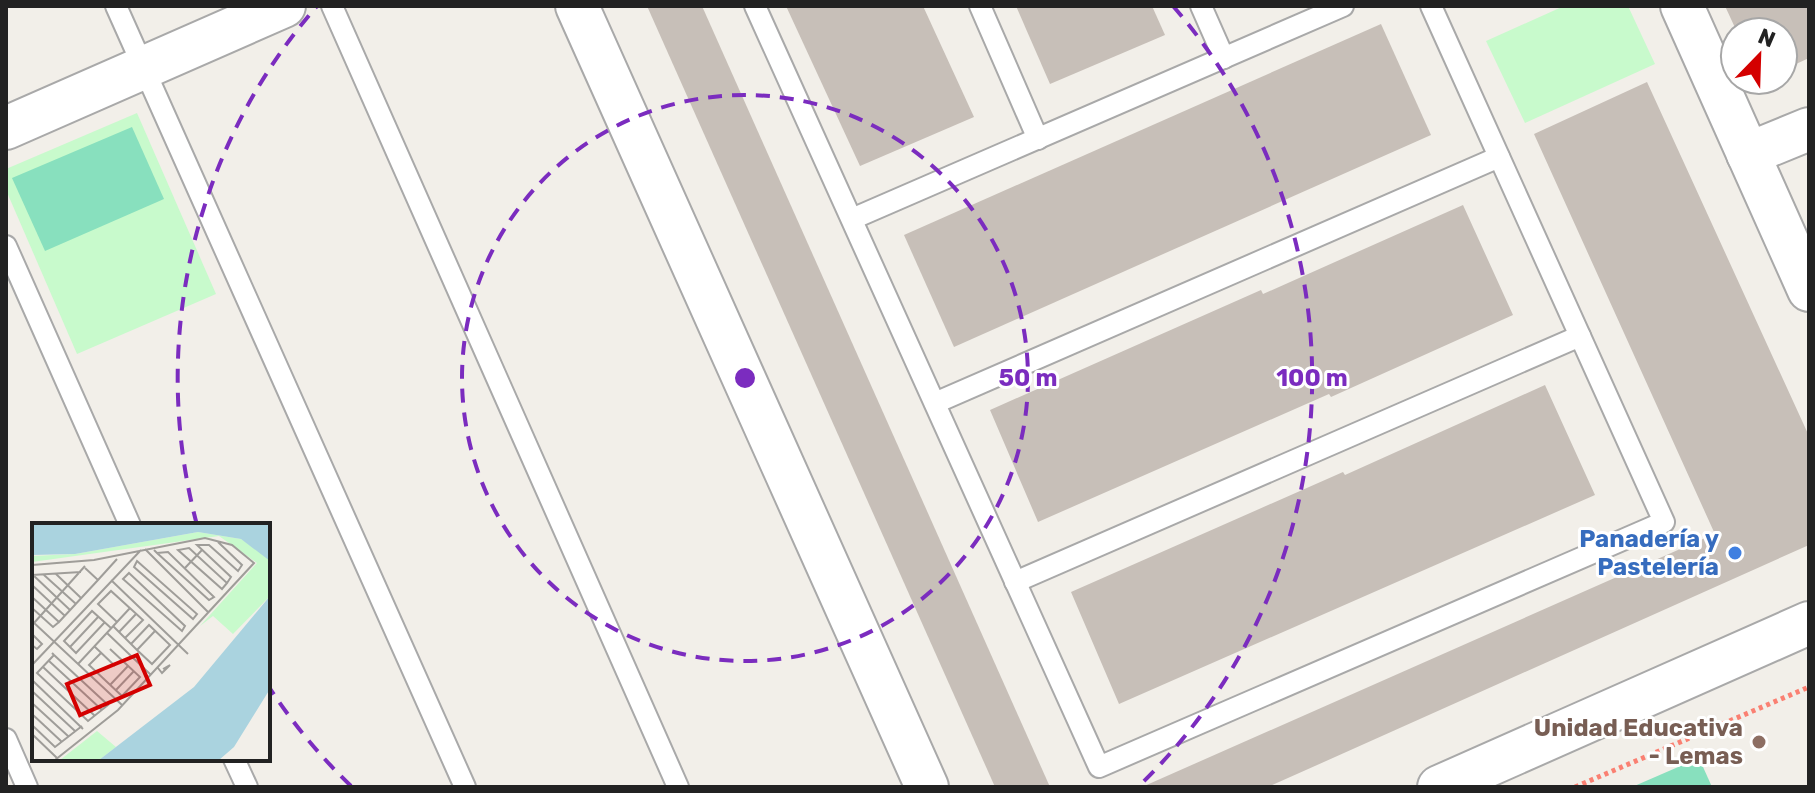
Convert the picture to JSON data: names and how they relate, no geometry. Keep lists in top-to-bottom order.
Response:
{
  "places": ["Panadería y Pastelería", "Unidad Educativa - Lemas"],
  "north": "top right",
  "rings": ["50 m", "100 m"]
}
